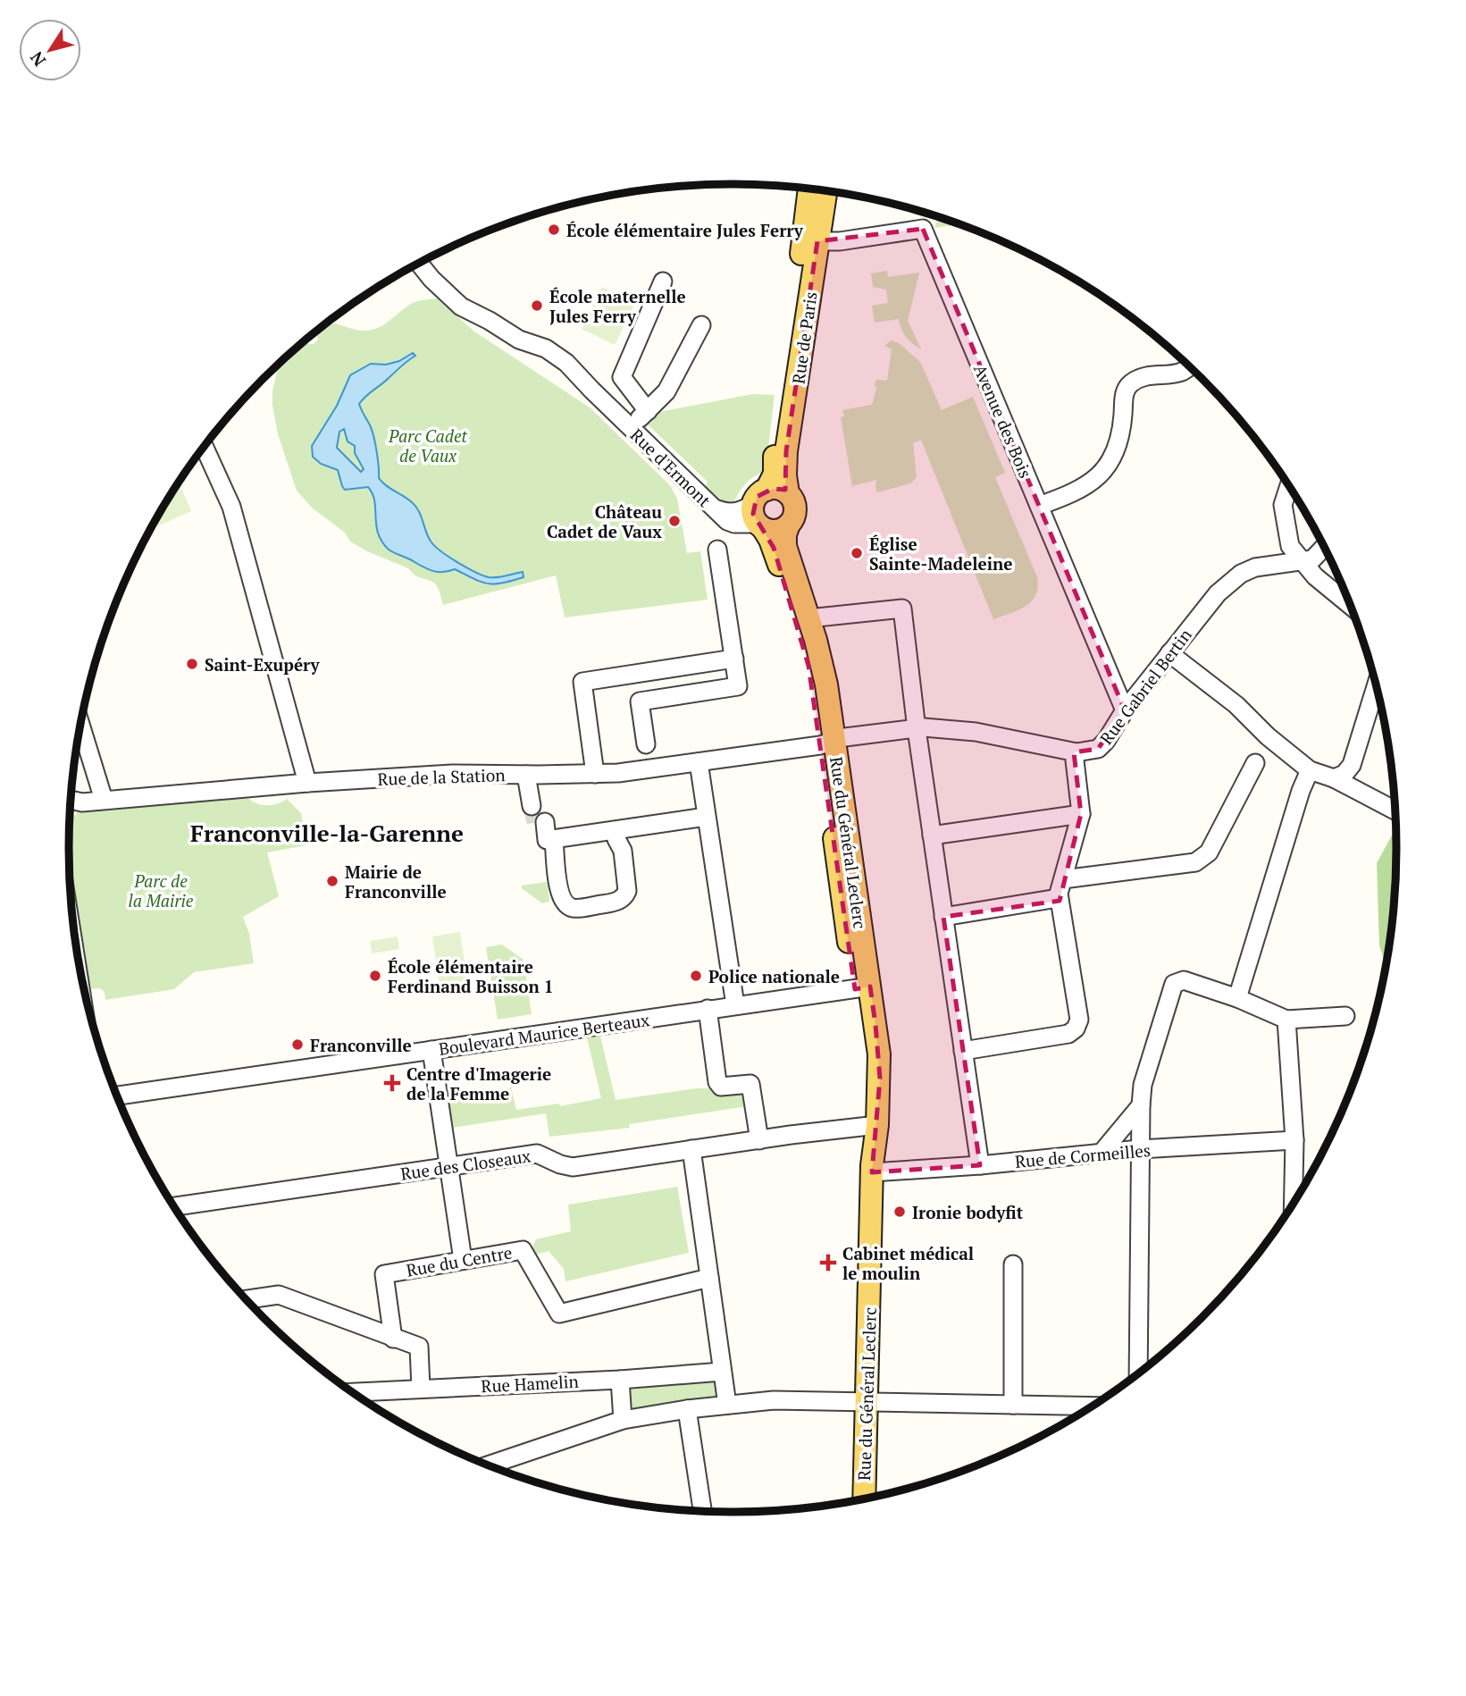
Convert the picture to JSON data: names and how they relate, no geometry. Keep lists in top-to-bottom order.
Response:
{
  "streets": {
    "main road": ["Rue de Paris", "Rue du Général Leclerc"],
    "street": [
      "Avenue des Bois",
      "Rue d'Ermont",
      "Rue Gabriel Bertin",
      "Rue de la Station",
      "Boulevard Maurice Berteaux",
      "Rue de Cormeilles",
      "Rue des Closeaux",
      "Rue du Centre",
      "Rue Hamelin"
    ]
  },
  "crossings": [
    ["Rue de Paris", "Avenue des Bois"],
    ["Rue de Paris", "Rue d'Ermont"],
    ["Rue de Paris", "Rue du Général Leclerc"],
    ["Avenue des Bois", "Rue Gabriel Bertin"],
    ["Rue d'Ermont", "Rue du Général Leclerc"],
    ["Rue Gabriel Bertin", "Rue de la Station"],
    ["Rue Gabriel Bertin", "Rue du Général Leclerc"],
    ["Rue de la Station", "Rue du Général Leclerc"],
    ["Rue du Général Leclerc", "Boulevard Maurice Berteaux"],
    ["Rue du Général Leclerc", "Rue de Cormeilles"],
    ["Rue du Général Leclerc", "Rue des Closeaux"]
  ],
  "districts": ["Franconville-la-Garenne"],
  "parks": ["Parc Cadet de Vaux", "Parc de la Mairie"],
  "places": {
    "other": [
      "École élémentaire Jules Ferry",
      "École maternelle Jules Ferry",
      "Château Cadet de Vaux",
      "Église Sainte-Madeleine",
      "Saint-Exupéry",
      "Mairie de Franconville",
      "École élémentaire Ferdinand Buisson 1",
      "Police nationale",
      "Franconville",
      "Ironie bodyfit"
    ],
    "health": ["Centre d'Imagerie de la Femme", "Cabinet médical le moulin"]
  },
  "north": "bottom left"
}
